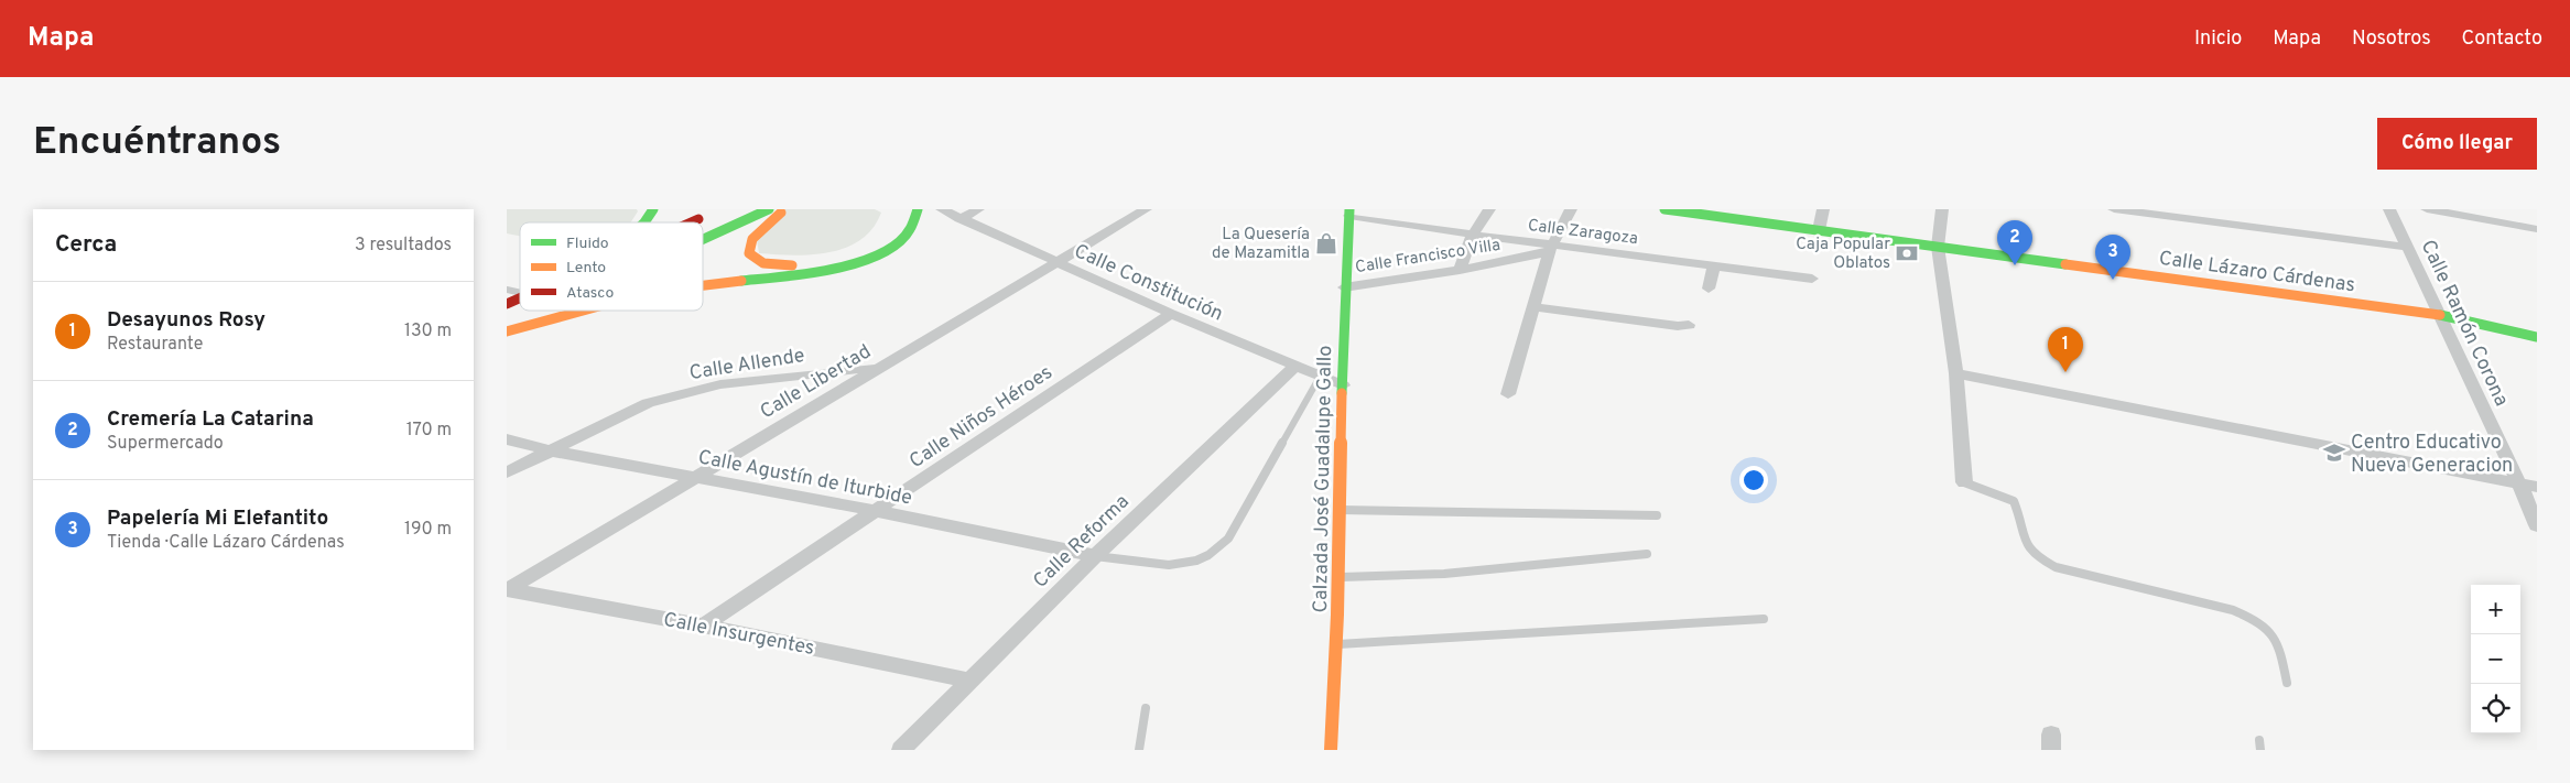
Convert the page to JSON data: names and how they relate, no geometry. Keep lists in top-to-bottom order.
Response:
{
  "streets": {
    "main road": ["Calle Lázaro Cárdenas", "Calzada José Guadalupe Gallo"],
    "street": [
      "Calle Zaragoza",
      "Calle Francisco Villa",
      "Calle Constitución",
      "Calle Ramón Corona",
      "Calle Allende",
      "Calle Libertad",
      "Calle Niños Héroes",
      "Calle Agustín de Iturbide",
      "Calle Reforma",
      "Calle Insurgentes"
    ]
  },
  "crossings": [
    ["Calle Zaragoza", "Calle Francisco Villa"],
    ["Calle Zaragoza", "Calzada José Guadalupe Gallo"],
    ["Calle Francisco Villa", "Calzada José Guadalupe Gallo"],
    ["Calle Lázaro Cárdenas", "Calle Ramón Corona"],
    ["Calle Constitución", "Calle Libertad"],
    ["Calle Constitución", "Calle Niños Héroes"],
    ["Calle Constitución", "Calzada José Guadalupe Gallo"],
    ["Calle Constitución", "Calle Reforma"],
    ["Calle Allende", "Calle Libertad"],
    ["Calle Allende", "Calle Agustín de Iturbide"],
    ["Calle Libertad", "Calle Agustín de Iturbide"],
    ["Calle Libertad", "Calle Insurgentes"],
    ["Calle Niños Héroes", "Calle Agustín de Iturbide"],
    ["Calle Niños Héroes", "Calle Insurgentes"],
    ["Calle Agustín de Iturbide", "Calle Reforma"],
    ["Calle Reforma", "Calle Insurgentes"]
  ],
  "places": {
    "shop": ["La Quesería de Mazamitla"],
    "bank": ["Caja Popular Oblatos"],
    "school or university": ["Centro Educativo Nueva Generacion"]
  },
  "legend": ["Fluido", "Lento", "Atasco"],
  "page": {
    "header": "Mapa",
    "nav": [
      "Inicio",
      "Mapa",
      "Nosotros",
      "Contacto"
    ],
    "buttons": "Cómo llegar",
    "title": "Encuéntranos",
    "heading": ["Cerca", "3 resultados"],
    "pins": ["2", "3", "1"],
    "list": [
      {
        "mark": "1",
        "name": "Desayunos Rosy",
        "note": "Restaurante",
        "value": "130 m"
      },
      {
        "mark": "2",
        "name": "Cremería La Catarina",
        "note": "Supermercado",
        "value": "170 m"
      },
      {
        "mark": "3",
        "name": "Papelería Mi Elefantito",
        "note": "Tienda · Calle Lázaro Cárdenas",
        "value": "190 m"
      }
    ],
    "map_buttons": ["+", "−"]
  }
}
